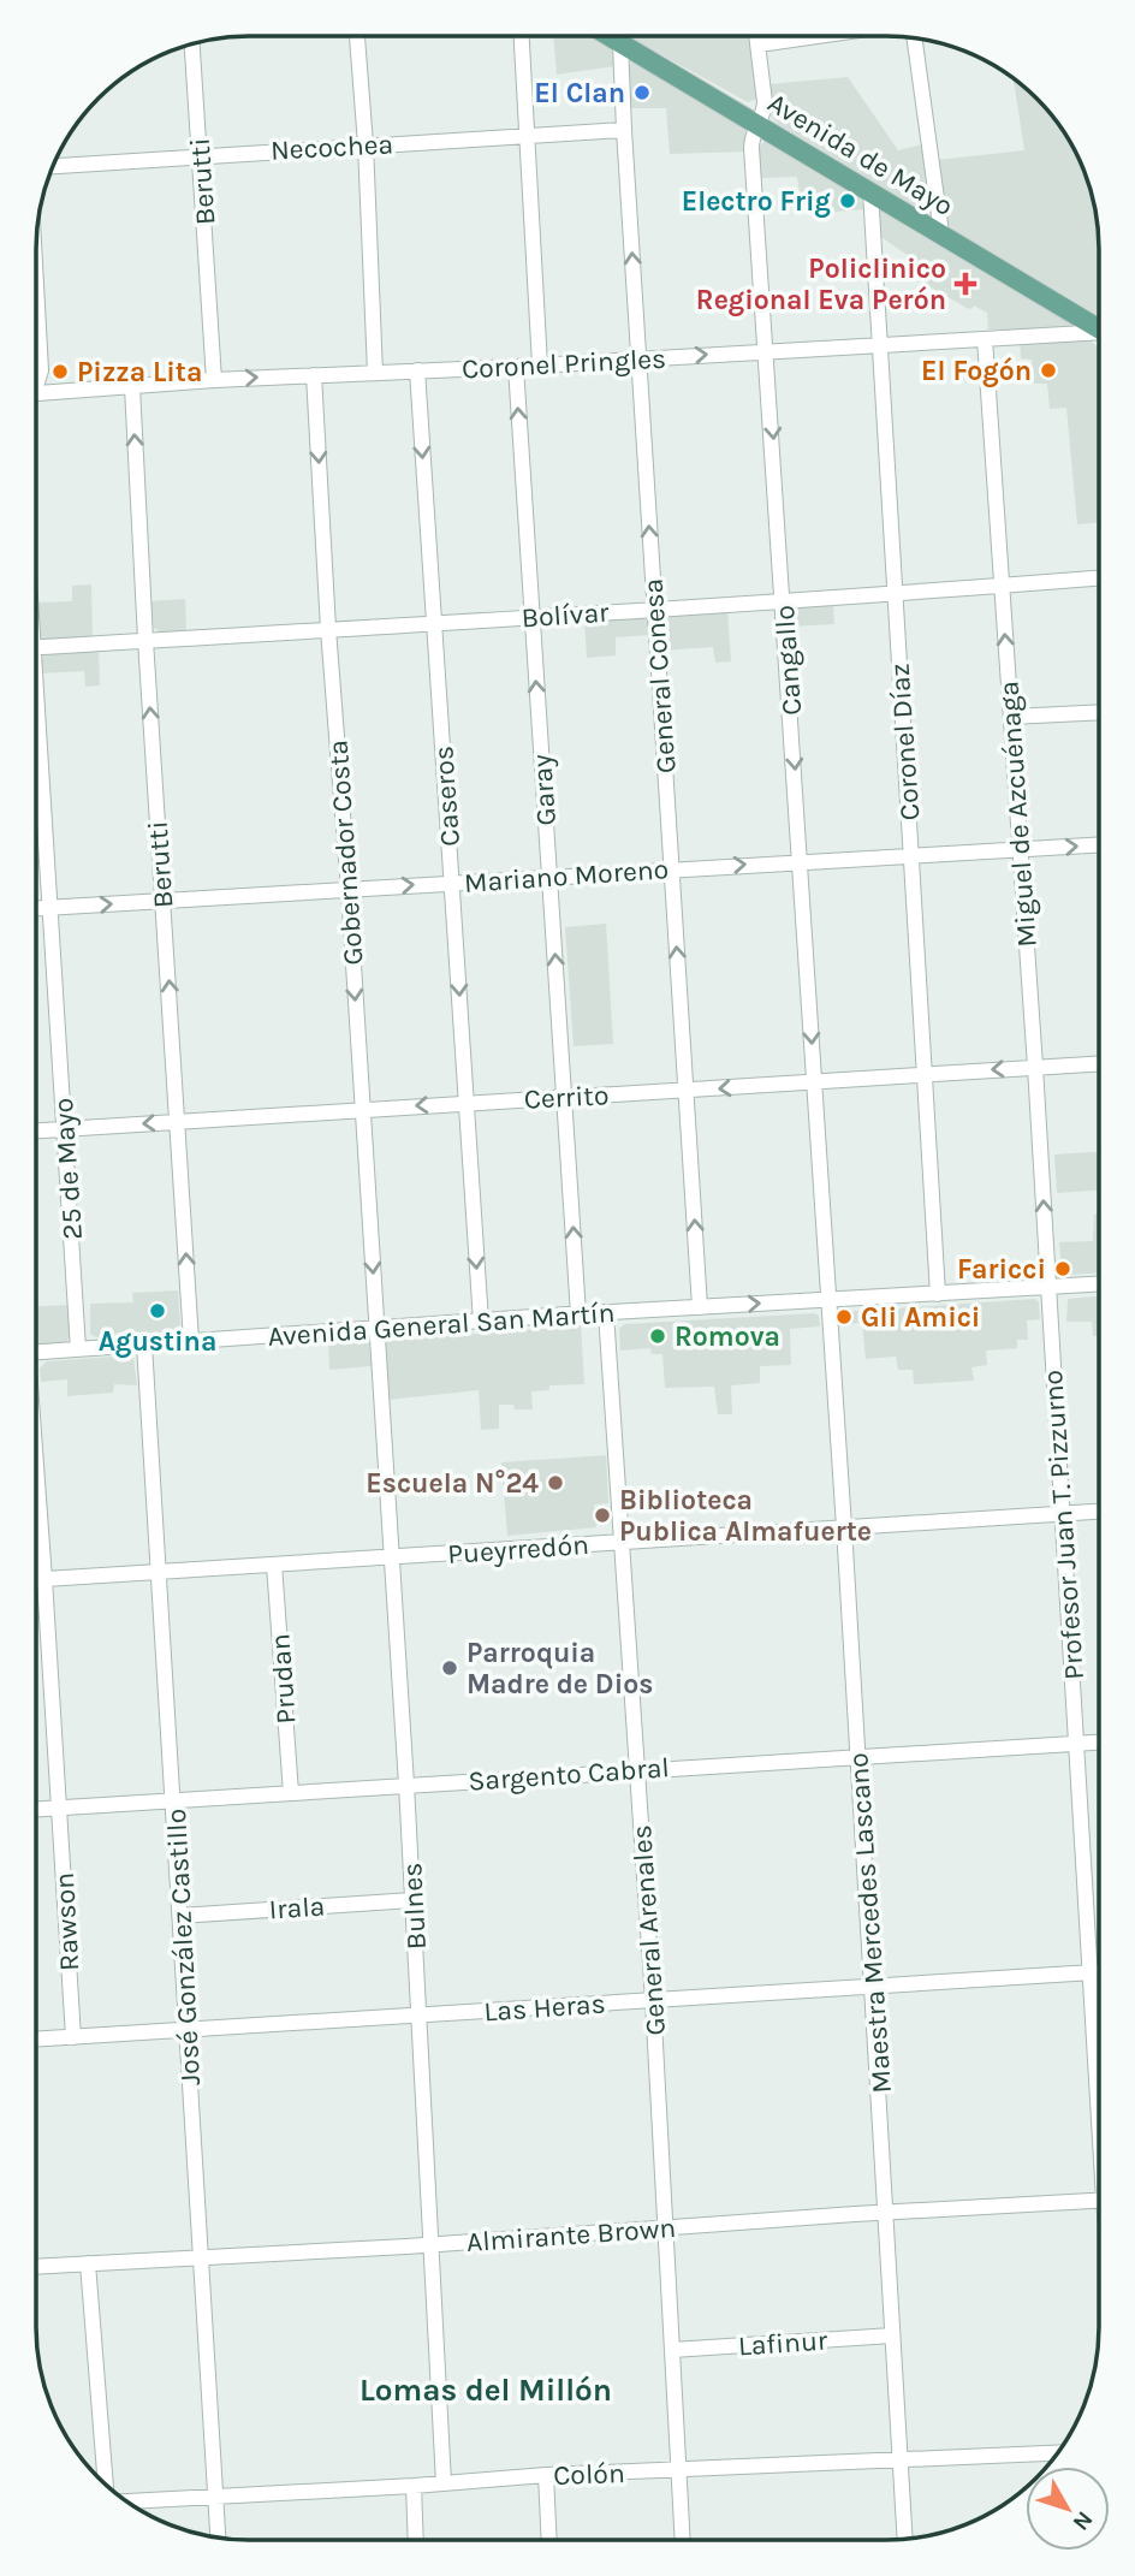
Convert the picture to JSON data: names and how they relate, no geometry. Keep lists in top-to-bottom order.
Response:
{
  "streets": {
    "main road": ["Avenida de Mayo"],
    "street": [
      "Necochea",
      "Berutti",
      "Coronel Pringles",
      "Bolívar",
      "Cangallo",
      "General Conesa",
      "Coronel Díaz",
      "Garay",
      "Caseros",
      "Miguel de Azcuénaga",
      "Gobernador Costa",
      "Mariano Moreno",
      "Cerrito",
      "25 de Mayo",
      "Avenida General San Martín",
      "Profesor Juan T. Pizzurno",
      "Pueyrredón",
      "Prudan",
      "Sargento Cabral",
      "Bulnes",
      "Irala",
      "Rawson",
      "Maestra Mercedes Lascano",
      "General Arenales",
      "José González Castillo",
      "Las Heras",
      "Almirante Brown",
      "Lafinur",
      "Colón"
    ]
  },
  "crossings": [
    ["Necochea", "Berutti"],
    ["Necochea", "General Conesa"],
    ["Avenida de Mayo", "Cangallo"],
    ["Avenida de Mayo", "General Conesa"],
    ["Avenida de Mayo", "Coronel Díaz"],
    ["Berutti", "Coronel Pringles"],
    ["Berutti", "Bolívar"],
    ["Berutti", "Mariano Moreno"],
    ["Berutti", "Cerrito"],
    ["Berutti", "Avenida General San Martín"],
    ["Coronel Pringles", "Cangallo"],
    ["Coronel Pringles", "General Conesa"],
    ["Coronel Pringles", "Coronel Díaz"],
    ["Coronel Pringles", "Garay"],
    ["Coronel Pringles", "Caseros"],
    ["Coronel Pringles", "Miguel de Azcuénaga"],
    ["Coronel Pringles", "Gobernador Costa"],
    ["Bolívar", "Cangallo"],
    ["Bolívar", "General Conesa"],
    ["Bolívar", "Coronel Díaz"],
    ["Bolívar", "Garay"],
    ["Bolívar", "Caseros"],
    ["Bolívar", "Miguel de Azcuénaga"],
    ["Bolívar", "Gobernador Costa"],
    ["Cangallo", "Mariano Moreno"],
    ["Cangallo", "Cerrito"],
    ["Cangallo", "Avenida General San Martín"],
    ["Cangallo", "Maestra Mercedes Lascano"],
    ["General Conesa", "Mariano Moreno"],
    ["General Conesa", "Cerrito"],
    ["General Conesa", "Avenida General San Martín"],
    ["Coronel Díaz", "Mariano Moreno"],
    ["Coronel Díaz", "Cerrito"],
    ["Coronel Díaz", "Avenida General San Martín"],
    ["Garay", "Mariano Moreno"],
    ["Garay", "Cerrito"],
    ["Garay", "Avenida General San Martín"],
    ["Caseros", "Mariano Moreno"],
    ["Caseros", "Cerrito"],
    ["Caseros", "Avenida General San Martín"],
    ["Miguel de Azcuénaga", "Mariano Moreno"],
    ["Miguel de Azcuénaga", "Cerrito"],
    ["Miguel de Azcuénaga", "Avenida General San Martín"],
    ["Miguel de Azcuénaga", "Profesor Juan T. Pizzurno"],
    ["Gobernador Costa", "Mariano Moreno"],
    ["Gobernador Costa", "Cerrito"],
    ["Gobernador Costa", "Avenida General San Martín"],
    ["Gobernador Costa", "Bulnes"],
    ["Mariano Moreno", "25 de Mayo"],
    ["Cerrito", "25 de Mayo"],
    ["25 de Mayo", "Avenida General San Martín"],
    ["Avenida General San Martín", "Profesor Juan T. Pizzurno"],
    ["Avenida General San Martín", "Bulnes"],
    ["Avenida General San Martín", "Maestra Mercedes Lascano"],
    ["Avenida General San Martín", "General Arenales"],
    ["Avenida General San Martín", "José González Castillo"],
    ["Profesor Juan T. Pizzurno", "Pueyrredón"],
    ["Profesor Juan T. Pizzurno", "Sargento Cabral"],
    ["Profesor Juan T. Pizzurno", "Las Heras"],
    ["Pueyrredón", "Prudan"],
    ["Pueyrredón", "Bulnes"],
    ["Pueyrredón", "Rawson"],
    ["Pueyrredón", "Maestra Mercedes Lascano"],
    ["Pueyrredón", "General Arenales"],
    ["Pueyrredón", "José González Castillo"],
    ["Prudan", "Sargento Cabral"],
    ["Sargento Cabral", "Bulnes"],
    ["Sargento Cabral", "Rawson"],
    ["Sargento Cabral", "Maestra Mercedes Lascano"],
    ["Sargento Cabral", "General Arenales"],
    ["Sargento Cabral", "José González Castillo"],
    ["Bulnes", "Irala"],
    ["Bulnes", "Las Heras"],
    ["Bulnes", "Almirante Brown"],
    ["Bulnes", "Colón"],
    ["Irala", "José González Castillo"],
    ["Rawson", "Las Heras"],
    ["Maestra Mercedes Lascano", "Las Heras"],
    ["Maestra Mercedes Lascano", "Almirante Brown"],
    ["Maestra Mercedes Lascano", "Lafinur"],
    ["Maestra Mercedes Lascano", "Colón"],
    ["General Arenales", "Las Heras"],
    ["General Arenales", "Almirante Brown"],
    ["General Arenales", "Lafinur"],
    ["General Arenales", "Colón"],
    ["José González Castillo", "Las Heras"],
    ["José González Castillo", "Almirante Brown"],
    ["José González Castillo", "Colón"]
  ],
  "one_way": [
    "Berutti",
    "Cangallo",
    "General Conesa",
    "Garay",
    "Caseros",
    "Miguel de Azcuénaga",
    "Gobernador Costa",
    "Mariano Moreno",
    "Cerrito"
  ],
  "districts": ["Lomas del Millón"],
  "places": {
    "other": [
      "El Clan",
      "Electro Frig",
      "El Fogón",
      "Pizza Lita",
      "Faricci",
      "Agustina",
      "Gli Amici",
      "Romova",
      "Escuela N°24",
      "Biblioteca Publica Almafuerte",
      "Parroquia Madre de Dios"
    ],
    "health": ["Policlinico Regional Eva Perón"]
  },
  "north": "bottom right"
}
